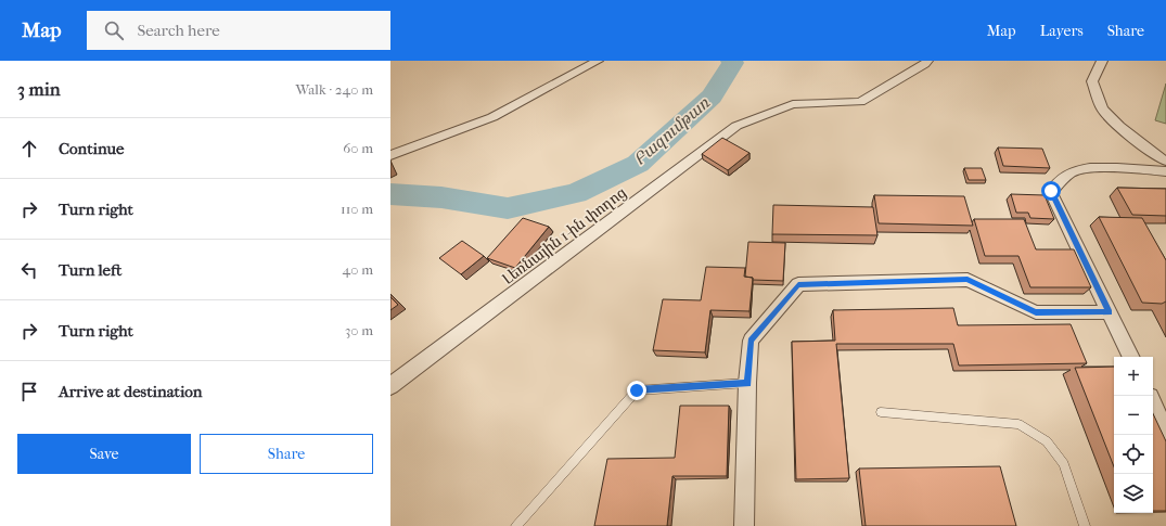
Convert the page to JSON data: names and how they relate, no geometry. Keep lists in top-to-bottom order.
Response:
{
  "streets": {
    "street": ["Լեռնային 1-ին փողոց"]
  },
  "water": ["Բազումթառ"],
  "page": {
    "header": "Map",
    "search": "Search here",
    "nav": ["Map", "Layers", "Share"],
    "heading": ["3 min", "Walk · 240 m"],
    "list": [
      ["Continue", "60 m"],
      ["Turn right", "110 m"],
      ["Turn left", "40 m"],
      ["Turn right", "30 m"],
      "Arrive at destination"
    ],
    "map_buttons": ["+", "−"],
    "buttons": ["Save", "Share"]
  }
}
